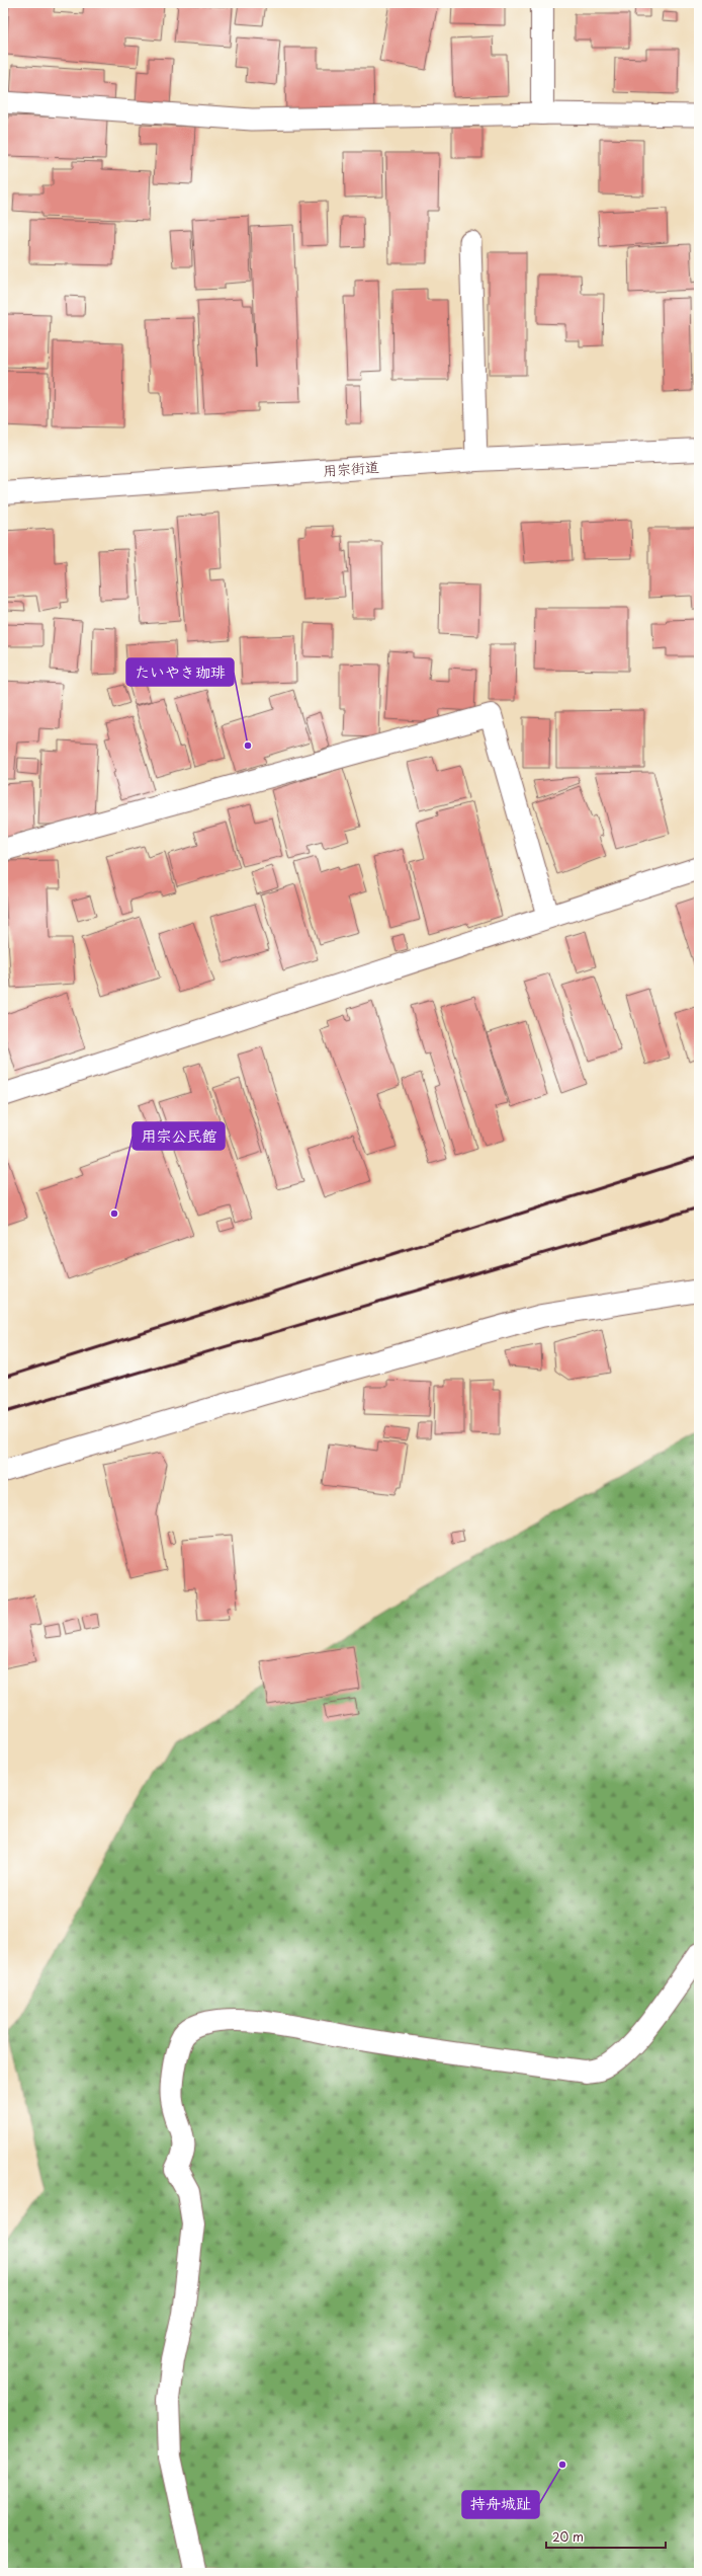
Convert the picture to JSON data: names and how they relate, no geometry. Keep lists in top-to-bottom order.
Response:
{
  "streets": {
    "street": ["用宗街道"]
  },
  "places": ["たいやき珈琲", "用宗公民館", "持舟城趾"],
  "scale_bar": "20 m"
}
